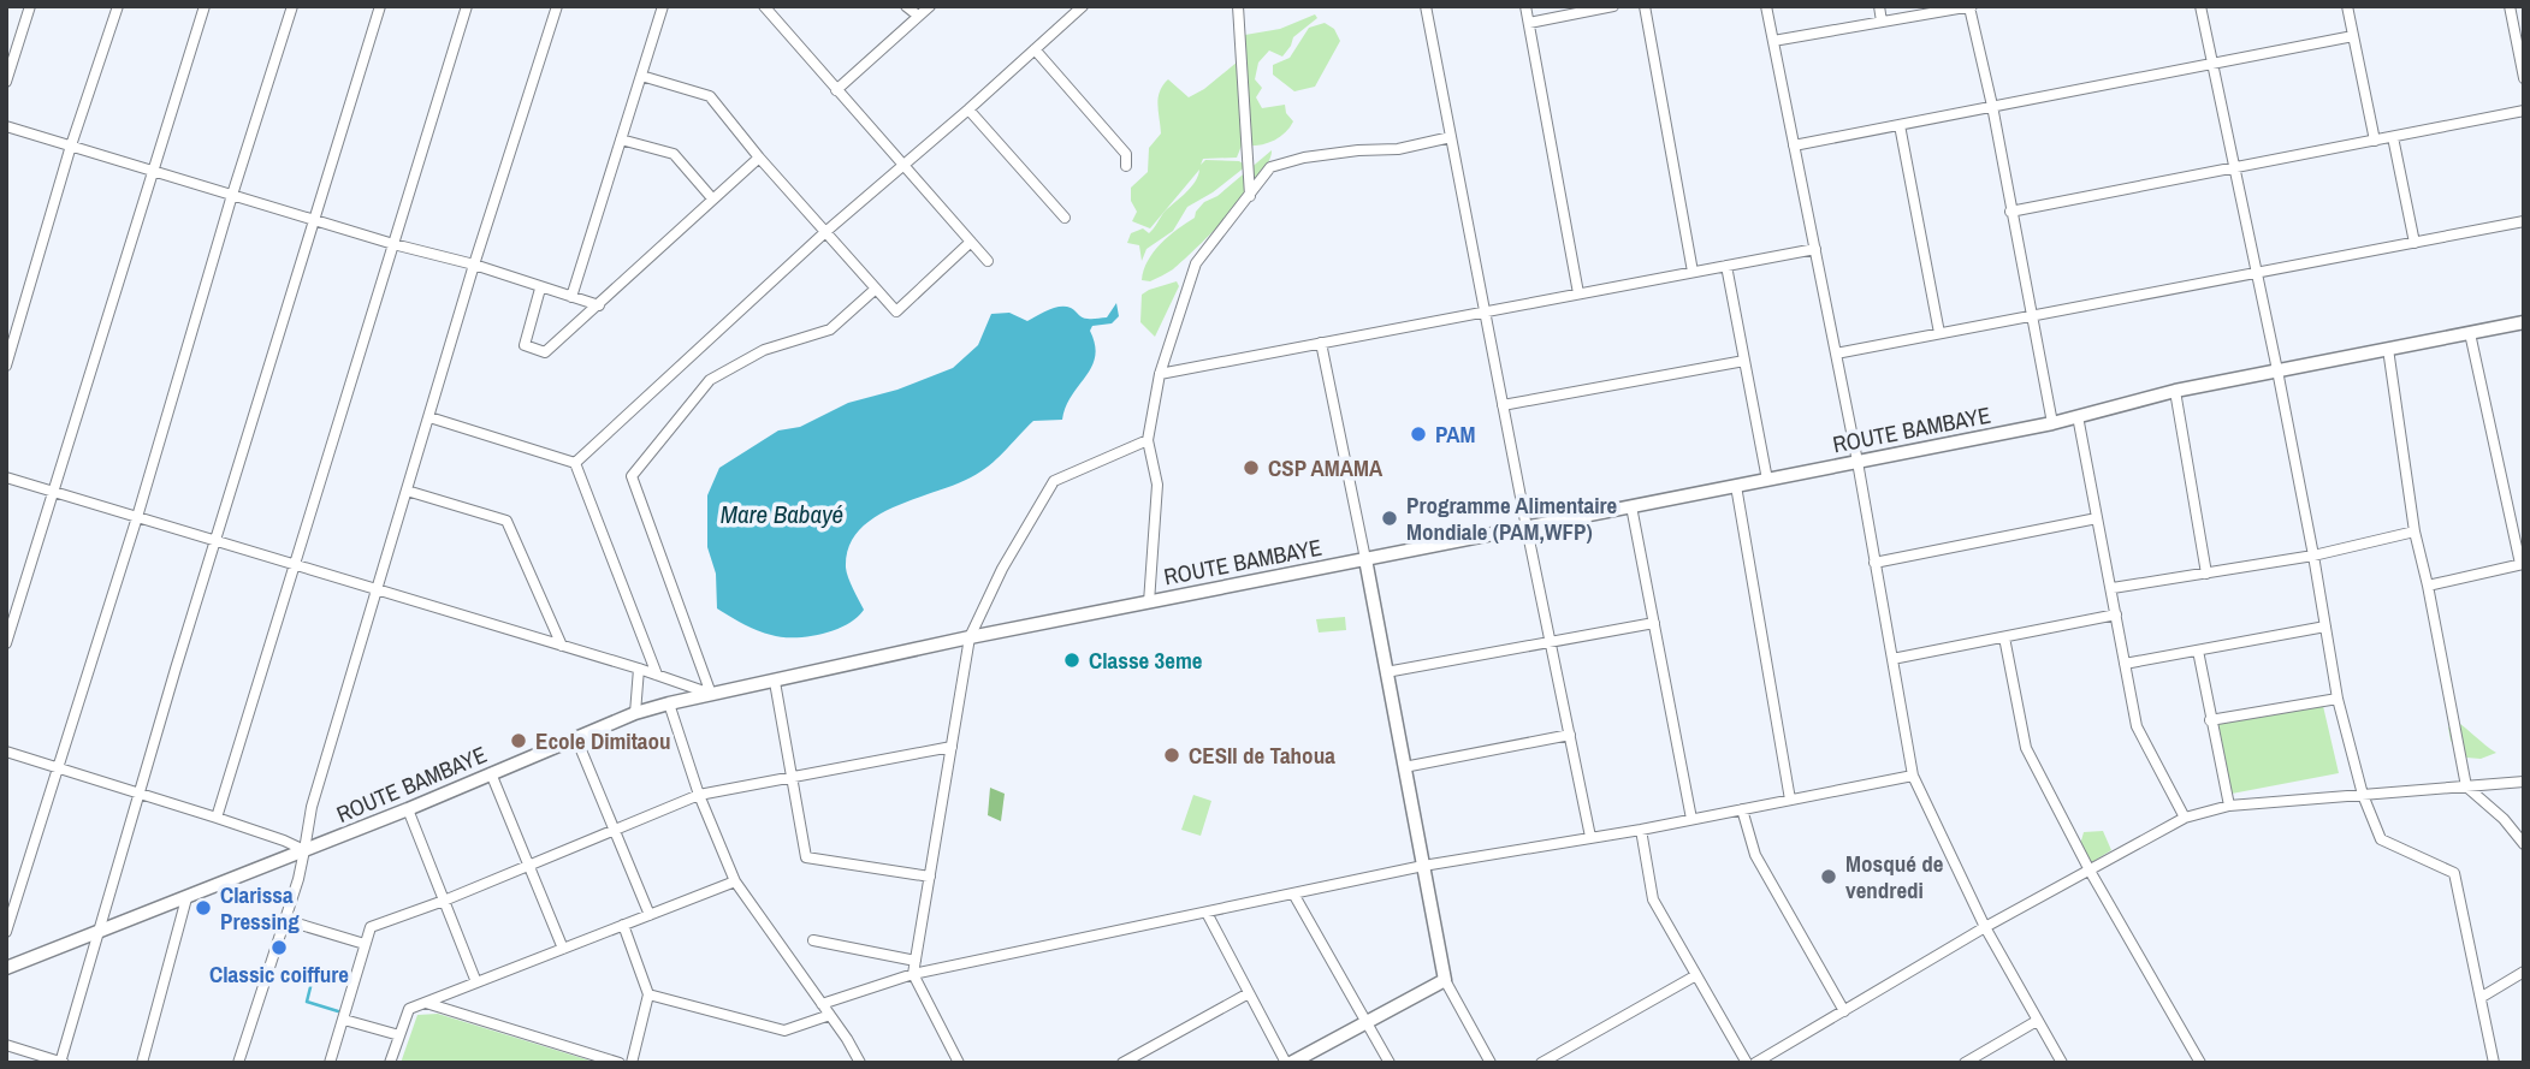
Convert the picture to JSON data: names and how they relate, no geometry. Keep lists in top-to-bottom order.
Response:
{
  "streets": {
    "street": ["ROUTE BAMBAYE"]
  },
  "water": ["Mare Babayé"],
  "places": [
    "PAM",
    "CSP AMAMA",
    "Programme Alimentaire Mondiale (PAM,WFP)",
    "Classe 3eme",
    "Ecole Dimitaou",
    "CESII de Tahoua",
    "Mosqué de vendredi",
    "Clarissa Pressing",
    "Classic coiffure"
  ]
}
